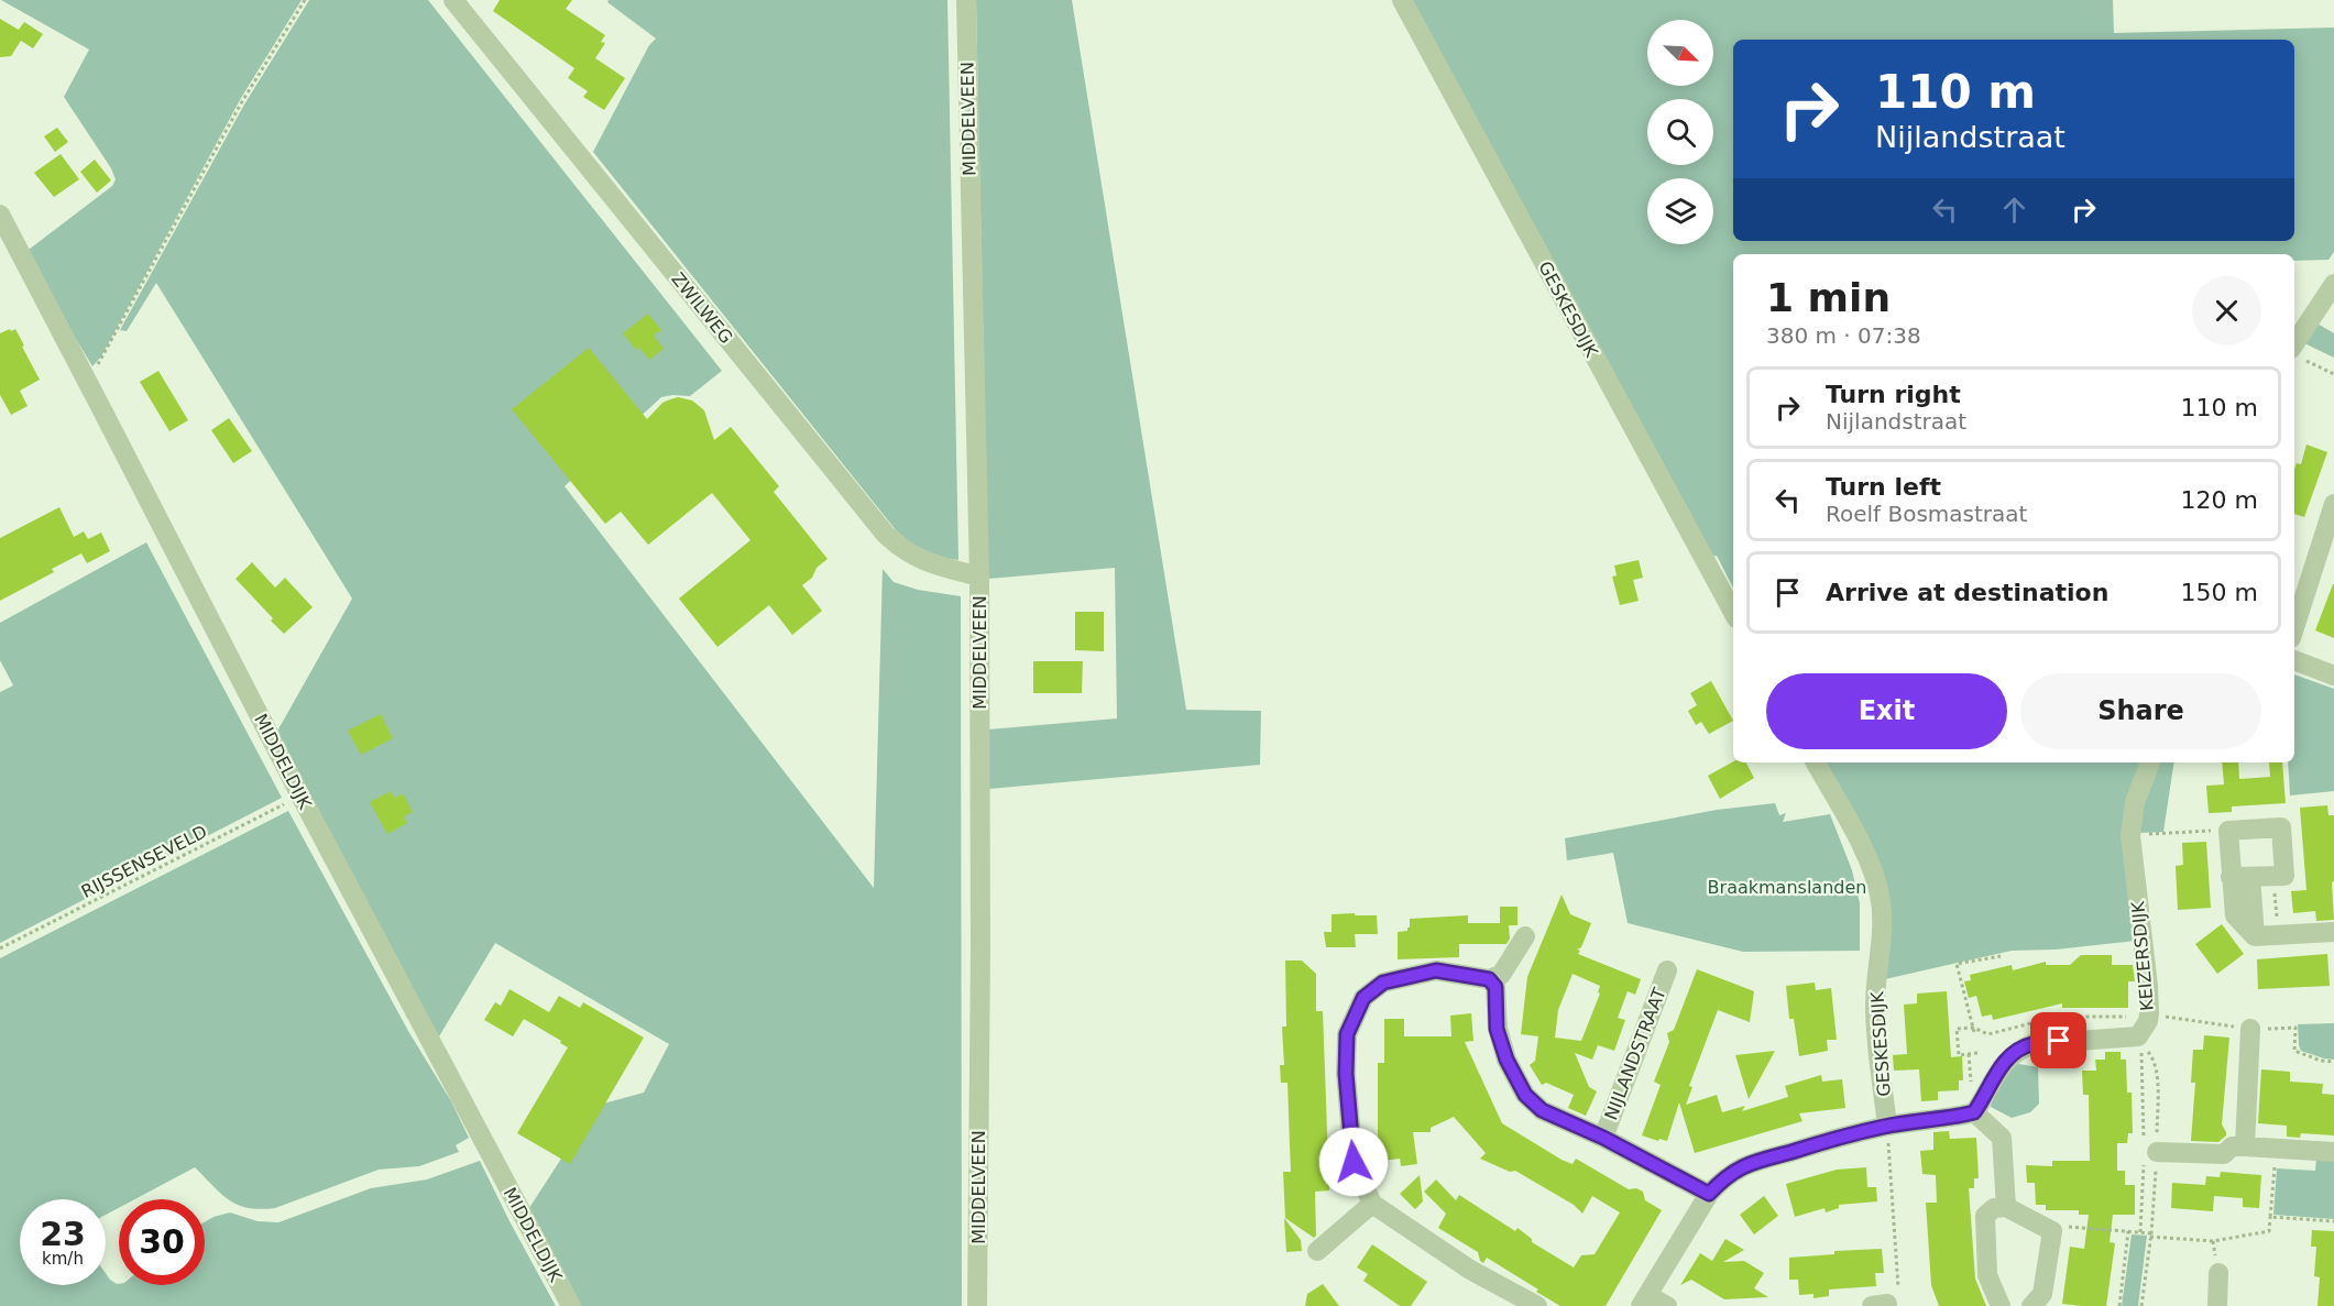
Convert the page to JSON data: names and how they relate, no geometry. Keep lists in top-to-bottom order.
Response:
{
  "streets": {
    "street": [
      "MIDDELVEEN",
      "ZWILWEG",
      "GESKESDIJK",
      "MIDDELDIJK",
      "KEIZERSDIJK",
      "NIJLANDSTRAAT"
    ],
    "path": ["RIJSSENSEVELD"]
  },
  "crossings": [
    ["MIDDELVEEN", "ZWILWEG"],
    ["MIDDELDIJK", "RIJSSENSEVELD"]
  ],
  "parks": ["Braakmanslanden"],
  "north": "bottom right",
  "page": {
    "turn": ["110 m", "Nijlandstraat"],
    "heading": ["1 min", "380 m · 07:38"],
    "list": [
      {
        "name": "Turn right",
        "note": "Nijlandstraat",
        "value": "110 m"
      },
      {
        "name": "Turn left",
        "note": "Roelf Bosmastraat",
        "value": "120 m"
      },
      {
        "name": "Arrive at destination",
        "value": "150 m"
      }
    ],
    "buttons": ["Exit", "Share"],
    "speed": "23 km/h",
    "limit": "30"
  }
}
